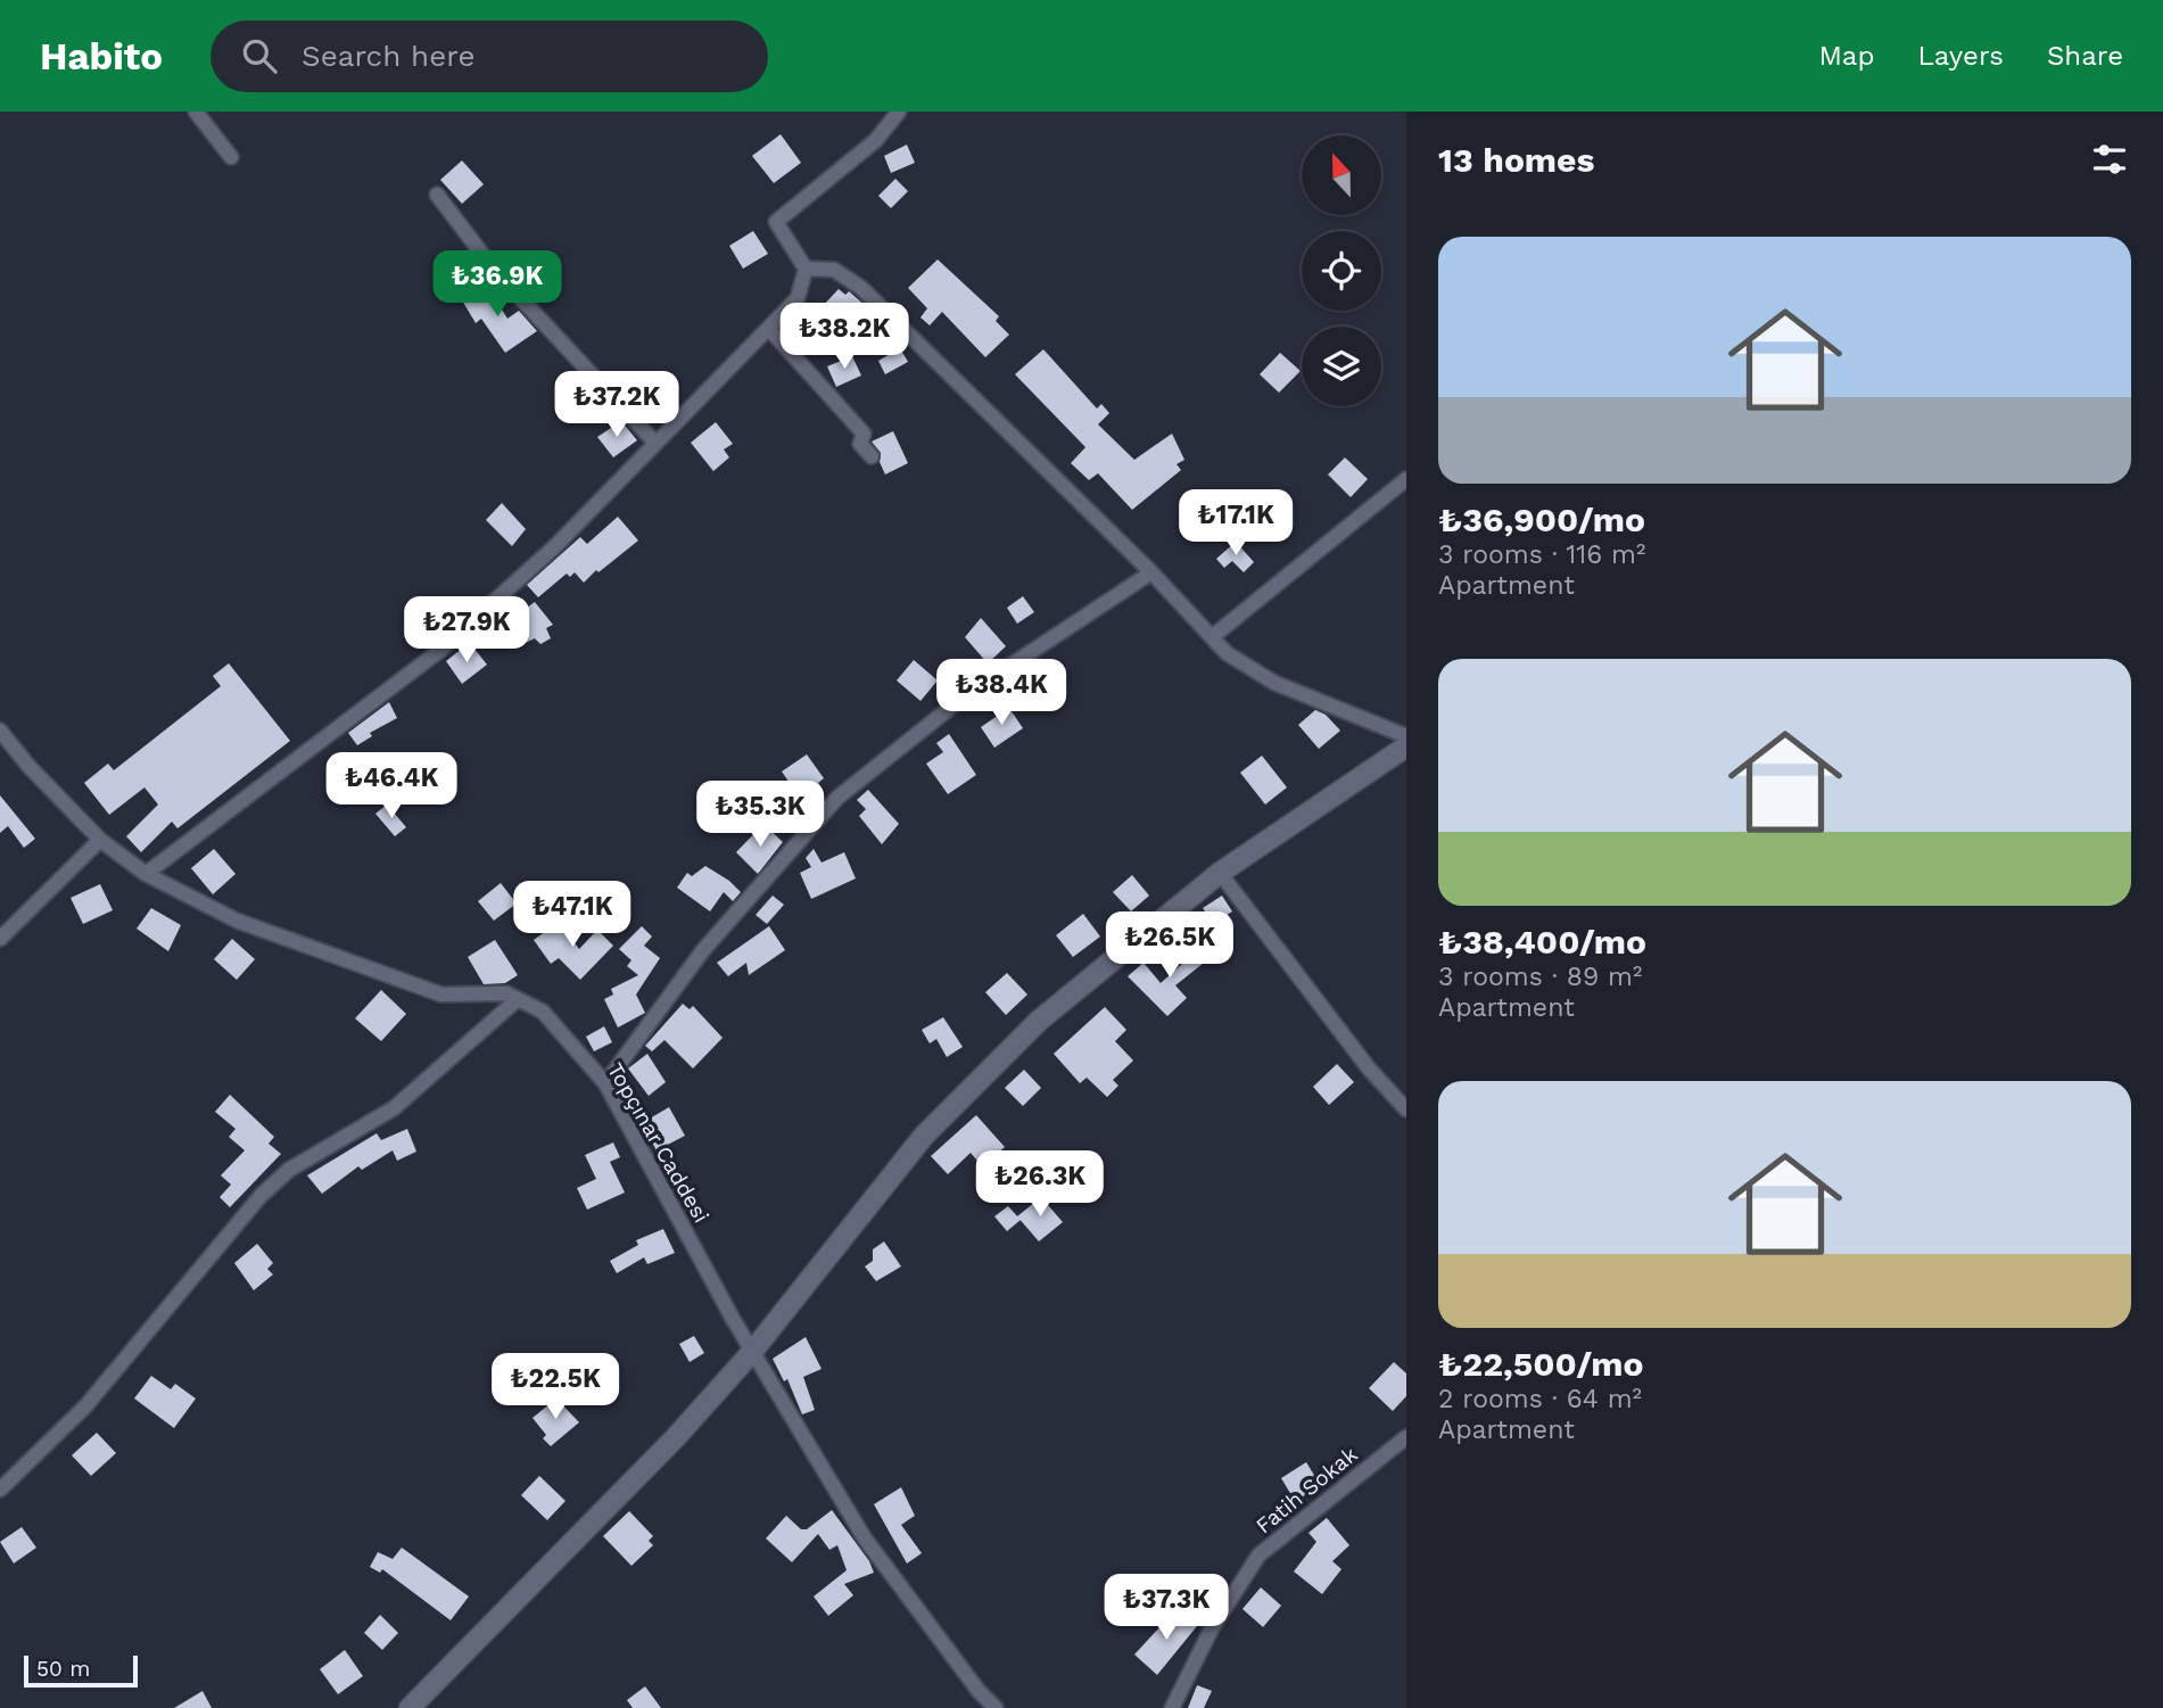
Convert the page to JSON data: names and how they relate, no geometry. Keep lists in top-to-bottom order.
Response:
{
  "streets": {
    "street": ["Topçınar Caddesi", "Fatih Sokak"]
  },
  "scale_bar": "50 m",
  "north": "top",
  "page": {
    "header": "Habito",
    "search": "Search here",
    "nav": ["Map", "Layers", "Share"],
    "heading": "13 homes",
    "list": [
      {
        "name": "₺36,900/mo",
        "note": "3 rooms · 116 m² · Apartment"
      },
      {
        "name": "₺38,400/mo",
        "note": "3 rooms · 89 m² · Apartment"
      },
      {
        "name": "₺22,500/mo",
        "note": "2 rooms · 64 m² · Apartment"
      }
    ],
    "price": [
      "₺36.9K",
      "₺38.2K",
      "₺37.2K",
      "₺17.1K",
      "₺27.9K",
      "₺38.4K",
      "₺46.4K",
      "₺35.3K",
      "₺47.1K",
      "₺26.5K",
      "₺26.3K",
      "₺22.5K",
      "₺37.3K"
    ],
    "scale": "50 m"
  }
}
